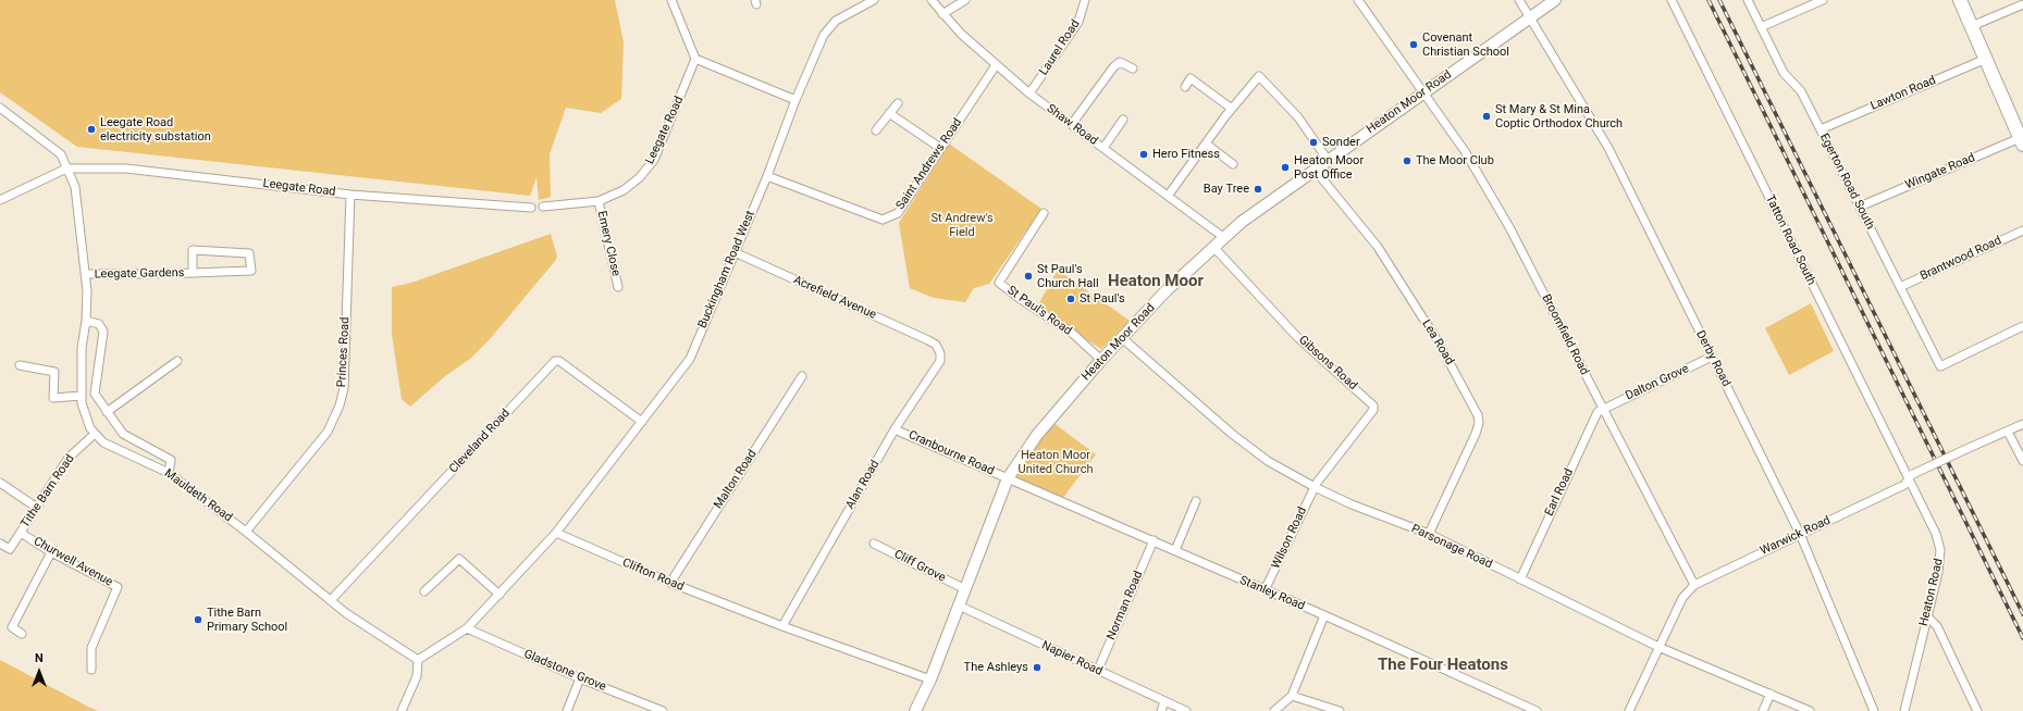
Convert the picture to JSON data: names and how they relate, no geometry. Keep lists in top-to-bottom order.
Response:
{
  "streets": {
    "main road": ["Heaton Moor Road"],
    "street": [
      "Laurel Road",
      "Lawton Road",
      "Shaw Road",
      "Leegate Road",
      "Saint Andrews Road",
      "Wingate Road",
      "Egerton Road South",
      "Tatton Road South",
      "Emery Close",
      "Brantwood Road",
      "Buckingham Road West",
      "Leegate Gardens",
      "Acrefield Avenue",
      "St Paul's Road",
      "Broomfield Road",
      "Lea Road",
      "Princes Road",
      "Derby Road",
      "Gibsons Road",
      "Dalton Grove",
      "Cleveland Road",
      "Cranbourne Road",
      "Malton Road",
      "Alan Road",
      "Tithe Barn Road",
      "Earl Road",
      "Mauldeth Road",
      "Warwick Road",
      "Wilson Road",
      "Parsonage Road",
      "Churwell Avenue",
      "Cliff Grove",
      "Clifton Road",
      "Heaton Road",
      "Stanley Road",
      "Norman Road",
      "Napier Road",
      "Gladstone Grove"
    ]
  },
  "crossings": [
    ["Laurel Road", "Shaw Road"],
    ["Lawton Road", "Egerton Road South"],
    ["Heaton Moor Road", "Shaw Road"],
    ["Heaton Moor Road", "St Paul's Road"],
    ["Heaton Moor Road", "Broomfield Road"],
    ["Heaton Moor Road", "Lea Road"],
    ["Heaton Moor Road", "Derby Road"],
    ["Heaton Moor Road", "Gibsons Road"],
    ["Heaton Moor Road", "Cranbourne Road"],
    ["Heaton Moor Road", "Parsonage Road"],
    ["Heaton Moor Road", "Cliff Grove"],
    ["Heaton Moor Road", "Clifton Road"],
    ["Heaton Moor Road", "Stanley Road"],
    ["Heaton Moor Road", "Napier Road"],
    ["Shaw Road", "Saint Andrews Road"],
    ["Leegate Road", "Emery Close"],
    ["Leegate Road", "Princes Road"],
    ["Leegate Road", "Mauldeth Road"],
    ["Saint Andrews Road", "Buckingham Road West"],
    ["Wingate Road", "Egerton Road South"],
    ["Egerton Road South", "Brantwood Road"],
    ["Tatton Road South", "Warwick Road"],
    ["Tatton Road South", "Heaton Road"],
    ["Buckingham Road West", "Acrefield Avenue"],
    ["Buckingham Road West", "Cleveland Road"],
    ["Buckingham Road West", "Clifton Road"],
    ["Leegate Gardens", "Mauldeth Road"],
    ["Acrefield Avenue", "Alan Road"],
    ["Broomfield Road", "Dalton Grove"],
    ["Broomfield Road", "Earl Road"],
    ["Broomfield Road", "Warwick Road"],
    ["Lea Road", "Parsonage Road"],
    ["Princes Road", "Mauldeth Road"],
    ["Derby Road", "Dalton Grove"],
    ["Derby Road", "Warwick Road"],
    ["Gibsons Road", "Wilson Road"],
    ["Gibsons Road", "Parsonage Road"],
    ["Dalton Grove", "Earl Road"],
    ["Cleveland Road", "Mauldeth Road"],
    ["Cranbourne Road", "Alan Road"],
    ["Cranbourne Road", "Stanley Road"],
    ["Malton Road", "Clifton Road"],
    ["Alan Road", "Clifton Road"],
    ["Tithe Barn Road", "Mauldeth Road"],
    ["Tithe Barn Road", "Churwell Avenue"],
    ["Earl Road", "Parsonage Road"],
    ["Warwick Road", "Parsonage Road"],
    ["Warwick Road", "Heaton Road"],
    ["Wilson Road", "Parsonage Road"],
    ["Wilson Road", "Stanley Road"],
    ["Stanley Road", "Norman Road"],
    ["Norman Road", "Napier Road"]
  ],
  "districts": ["Heaton Moor", "The Four Heatons"],
  "parks": ["St Andrew's Field", "Heaton Moor United Church"],
  "places": [
    "Covenant Christian School",
    "St Mary & St Mina Coptic Orthodox Church",
    "Leegate Road electricity substation",
    "Sonder",
    "Hero Fitness",
    "The Moor Club",
    "Heaton Moor Post Office",
    "Bay Tree",
    "St Paul's Church Hall",
    "St Paul's",
    "Tithe Barn Primary School",
    "The Ashleys"
  ],
  "north": "top"
}
